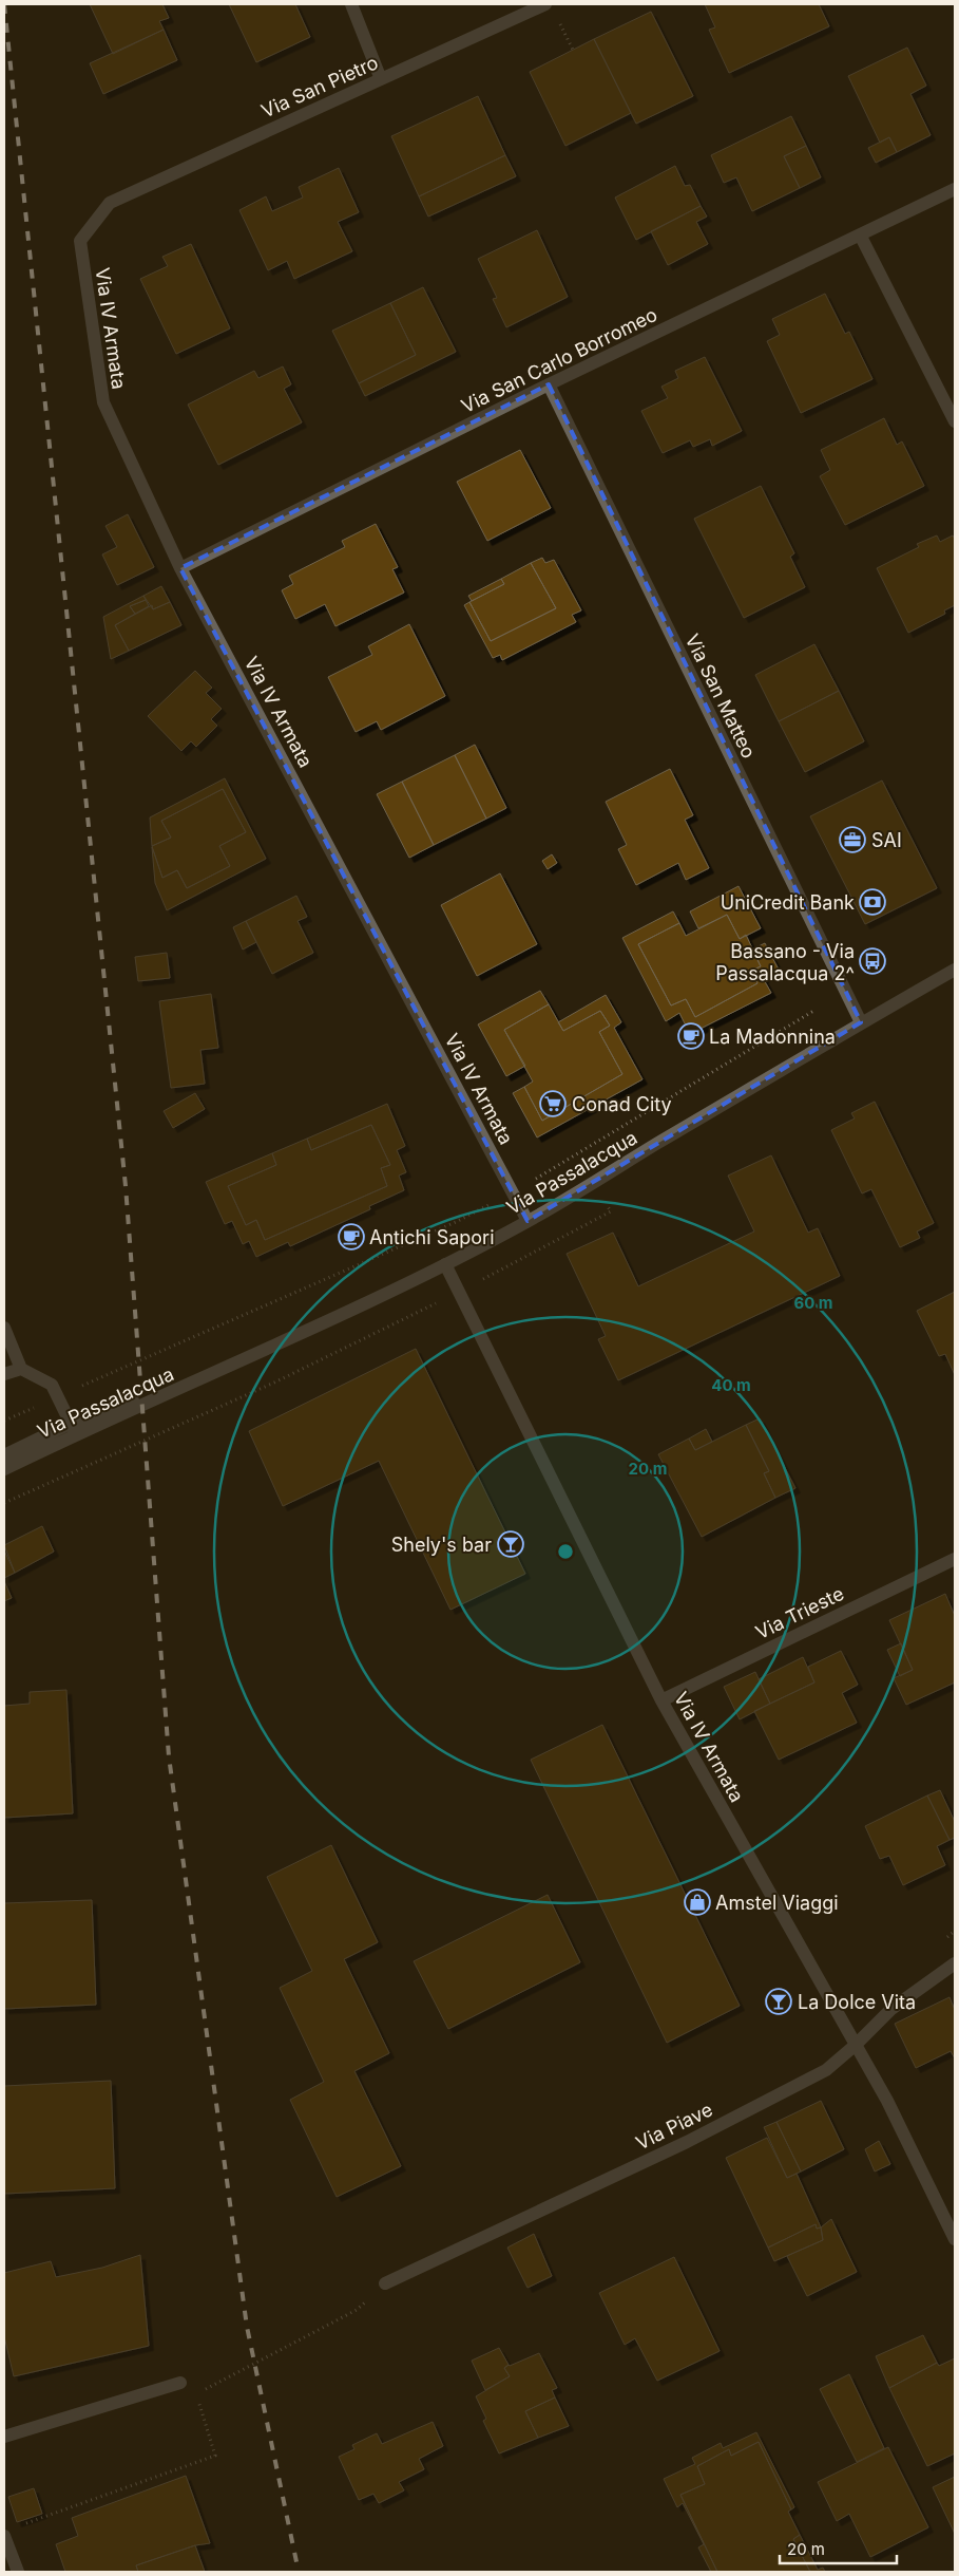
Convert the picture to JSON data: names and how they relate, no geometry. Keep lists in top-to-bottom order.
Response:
{
  "streets": {
    "street": [
      "Via San Pietro",
      "Via IV Armata",
      "Via San Carlo Borromeo",
      "Via San Matteo",
      "Via Passalacqua",
      "Via Trieste",
      "Via Piave"
    ]
  },
  "crossings": [
    ["Via San Pietro", "Via IV Armata"],
    ["Via IV Armata", "Via San Carlo Borromeo"],
    ["Via IV Armata", "Via Passalacqua"],
    ["Via IV Armata", "Via Trieste"],
    ["Via IV Armata", "Via Piave"],
    ["Via San Carlo Borromeo", "Via San Matteo"],
    ["Via San Matteo", "Via Passalacqua"]
  ],
  "places": {
    "office": ["SAI"],
    "bank": ["UniCredit Bank"],
    "bus stop": ["Bassano - Via Passalacqua 2^"],
    "cafe": ["La Madonnina", "Antichi Sapori"],
    "supermarket": ["Conad City"],
    "bar": ["Shely's bar", "La Dolce Vita"],
    "shop": ["Amstel Viaggi"]
  },
  "scale_bar": "20 m",
  "rings": ["60 m", "40 m", "20 m"]
}
